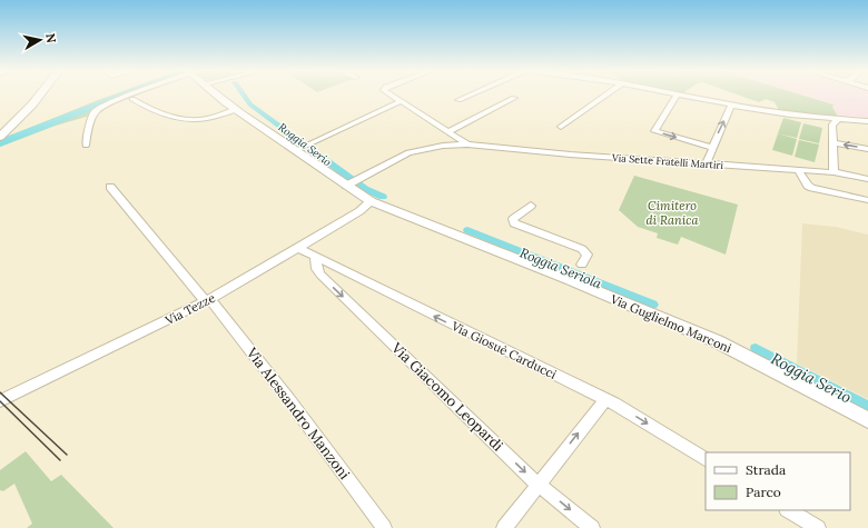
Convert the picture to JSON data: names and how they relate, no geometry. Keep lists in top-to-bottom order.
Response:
{
  "streets": {
    "street": [
      "Via Sette Fratelli Martiri",
      "Via Tezze",
      "Via Guglielmo Marconi",
      "Via Giosuè Carducci",
      "Via Giacomo Leopardi",
      "Via Alessandro Manzoni"
    ]
  },
  "crossings": [
    ["Via Sette Fratelli Martiri", "Via Guglielmo Marconi"],
    ["Via Tezze", "Via Guglielmo Marconi"],
    ["Via Tezze", "Via Giosuè Carducci"],
    ["Via Tezze", "Via Alessandro Manzoni"],
    ["Via Giosuè Carducci", "Via Giacomo Leopardi"]
  ],
  "one_way": ["Via Giacomo Leopardi"],
  "water": ["Roggia Serio", "Roggia Seriola"],
  "parks": ["Cimitero di Ranica"],
  "legend": ["Strada", "Parco"],
  "north": "right"
}
